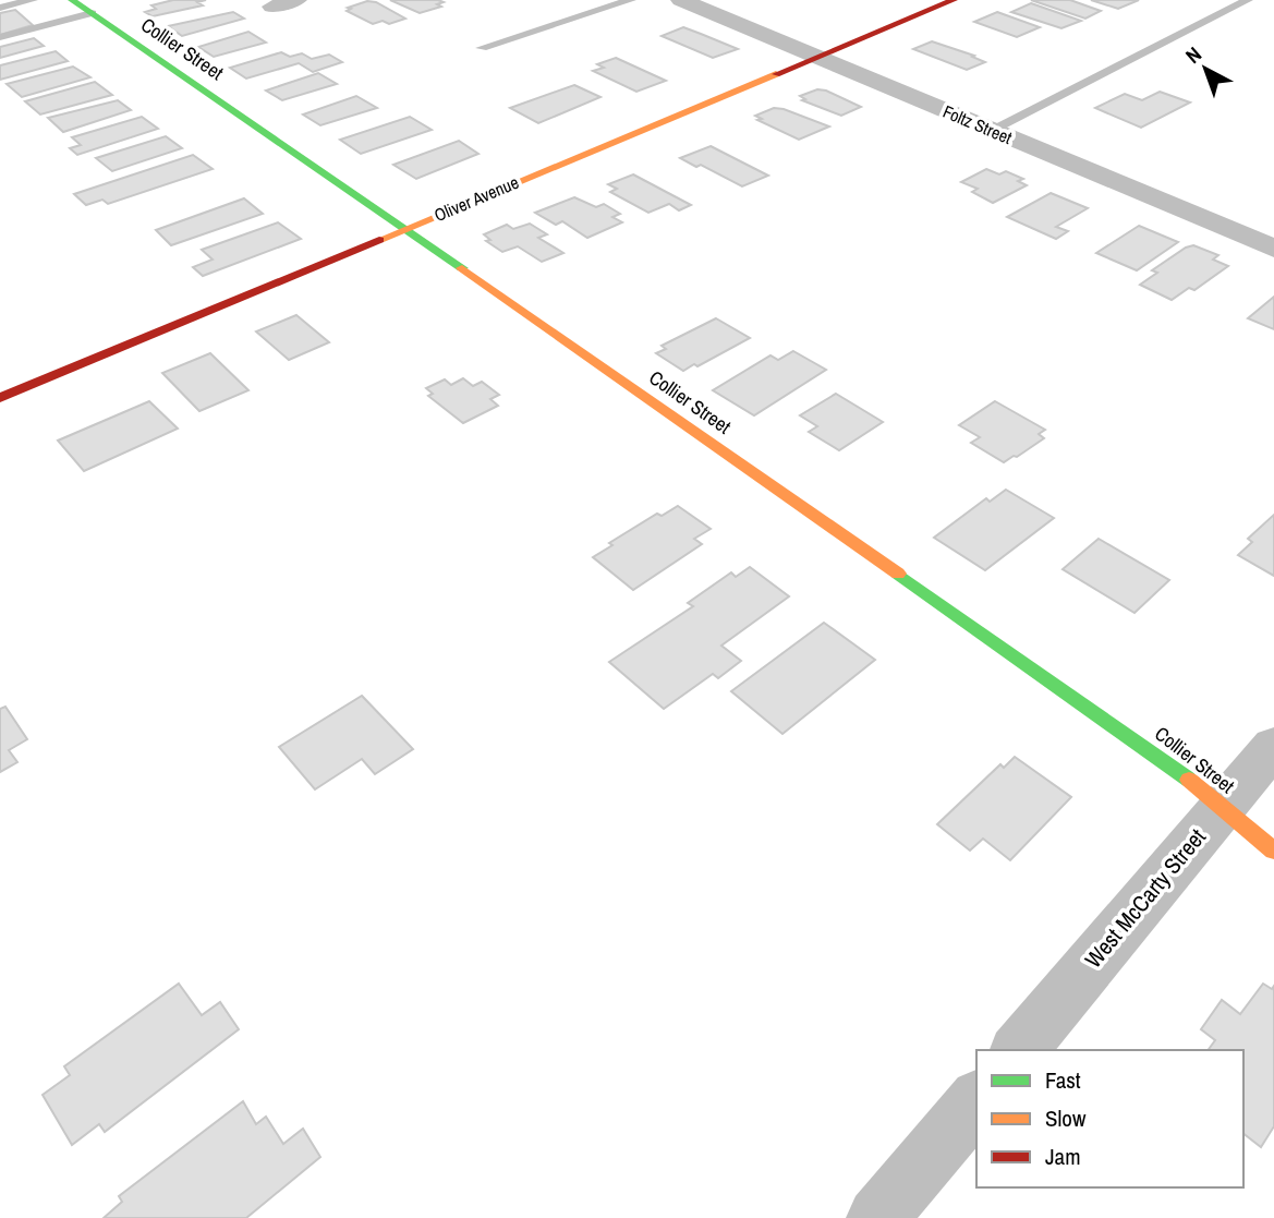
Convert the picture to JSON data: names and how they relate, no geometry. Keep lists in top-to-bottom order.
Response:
{
  "streets": {
    "street": [
      "Collier Street",
      "Foltz Street",
      "Oliver Avenue",
      "West McCarty Street"
    ]
  },
  "crossings": [
    ["Collier Street", "Oliver Avenue"],
    ["Collier Street", "West McCarty Street"],
    ["Foltz Street", "Oliver Avenue"]
  ],
  "legend": ["Fast", "Slow", "Jam"],
  "north": "top left"
}
